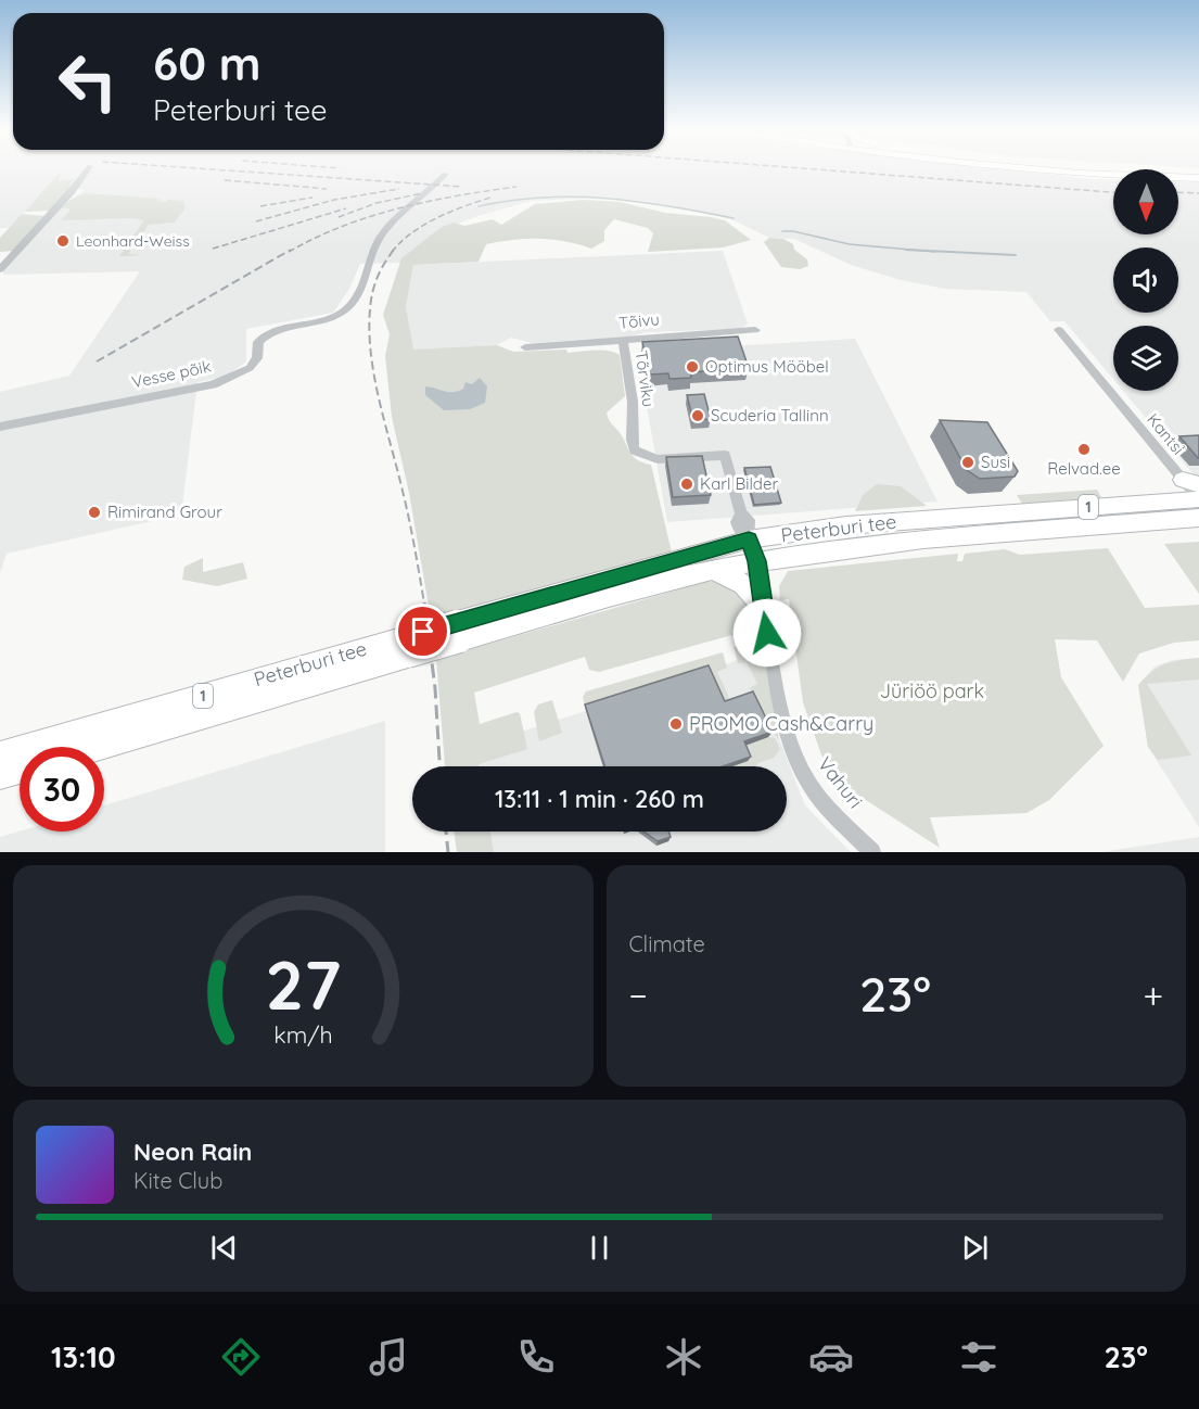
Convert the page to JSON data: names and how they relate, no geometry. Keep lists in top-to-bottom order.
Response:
{
  "streets": {
    "highway": ["1", "Peterburi tee"],
    "street": [
      "Tõivu",
      "Vesse põik",
      "Tõrviku",
      "Kantsi",
      "Vahuri"
    ]
  },
  "crossings": [
    ["Tõivu", "Tõrviku"],
    ["Tõrviku", "Vahuri"],
    ["Kantsi", "Peterburi tee"],
    ["Peterburi tee", "Vahuri"]
  ],
  "parks": ["Jüriöö park"],
  "places": [
    "Leonhard-Weiss",
    "Optimus Mööbel",
    "Scuderia Tallinn",
    "Relvad.ee",
    "Susi",
    "Karl Bilder",
    "Rimirand Grour",
    "PROMO Cash&Carry"
  ],
  "north": "bottom",
  "page": {
    "turn": ["60 m", "Peterburi tee"],
    "limit": "30",
    "trip": "13:11 · 1 min · 260 m",
    "tile": "Climate",
    "heat": ["−", "23°", "+"],
    "song": ["Neon Rain", "Kite Club"],
    "tabs": ["13:10", "23°"],
    "gauge": ["27", "km/h"]
  }
}
